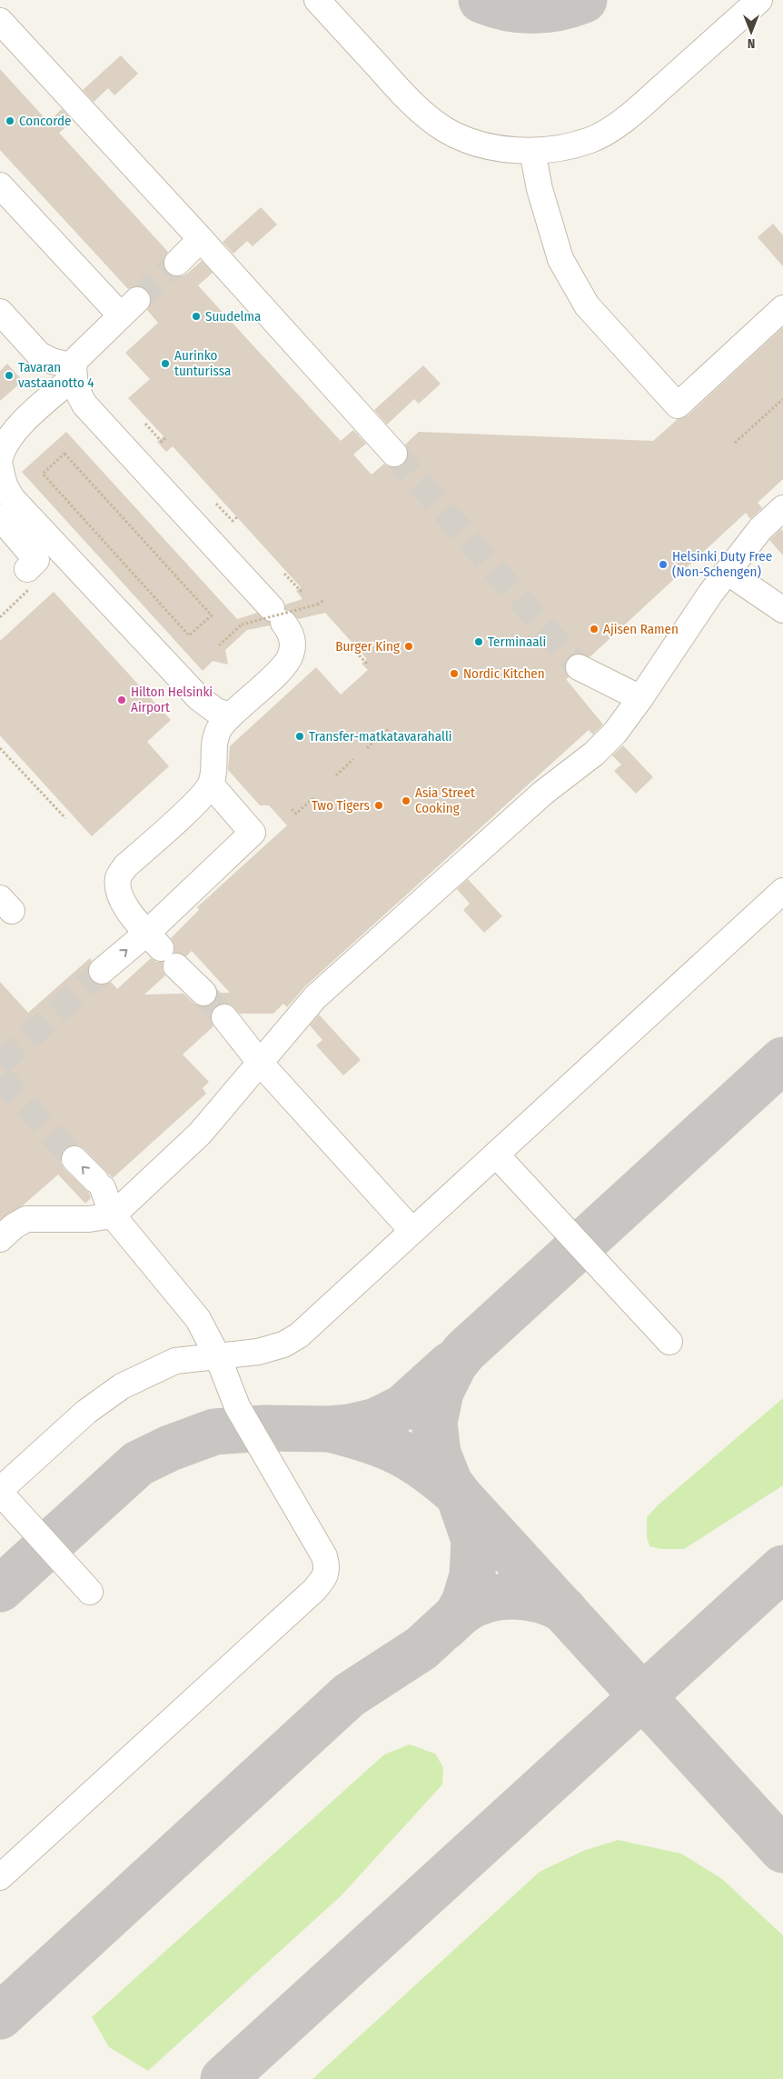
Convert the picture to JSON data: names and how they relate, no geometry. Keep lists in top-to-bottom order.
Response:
{
  "places": [
    "Concorde",
    "Suudelma",
    "Aurinko tunturissa",
    "Tavaran vastaanotto 4",
    "Helsinki Duty Free (Non-Schengen)",
    "Ajisen Ramen",
    "Terminaali",
    "Burger King",
    "Nordic Kitchen",
    "Hilton Helsinki Airport",
    "Transfer-matkatavarahalli",
    "Asia Street Cooking",
    "Two Tigers"
  ],
  "north": "bottom"
}
